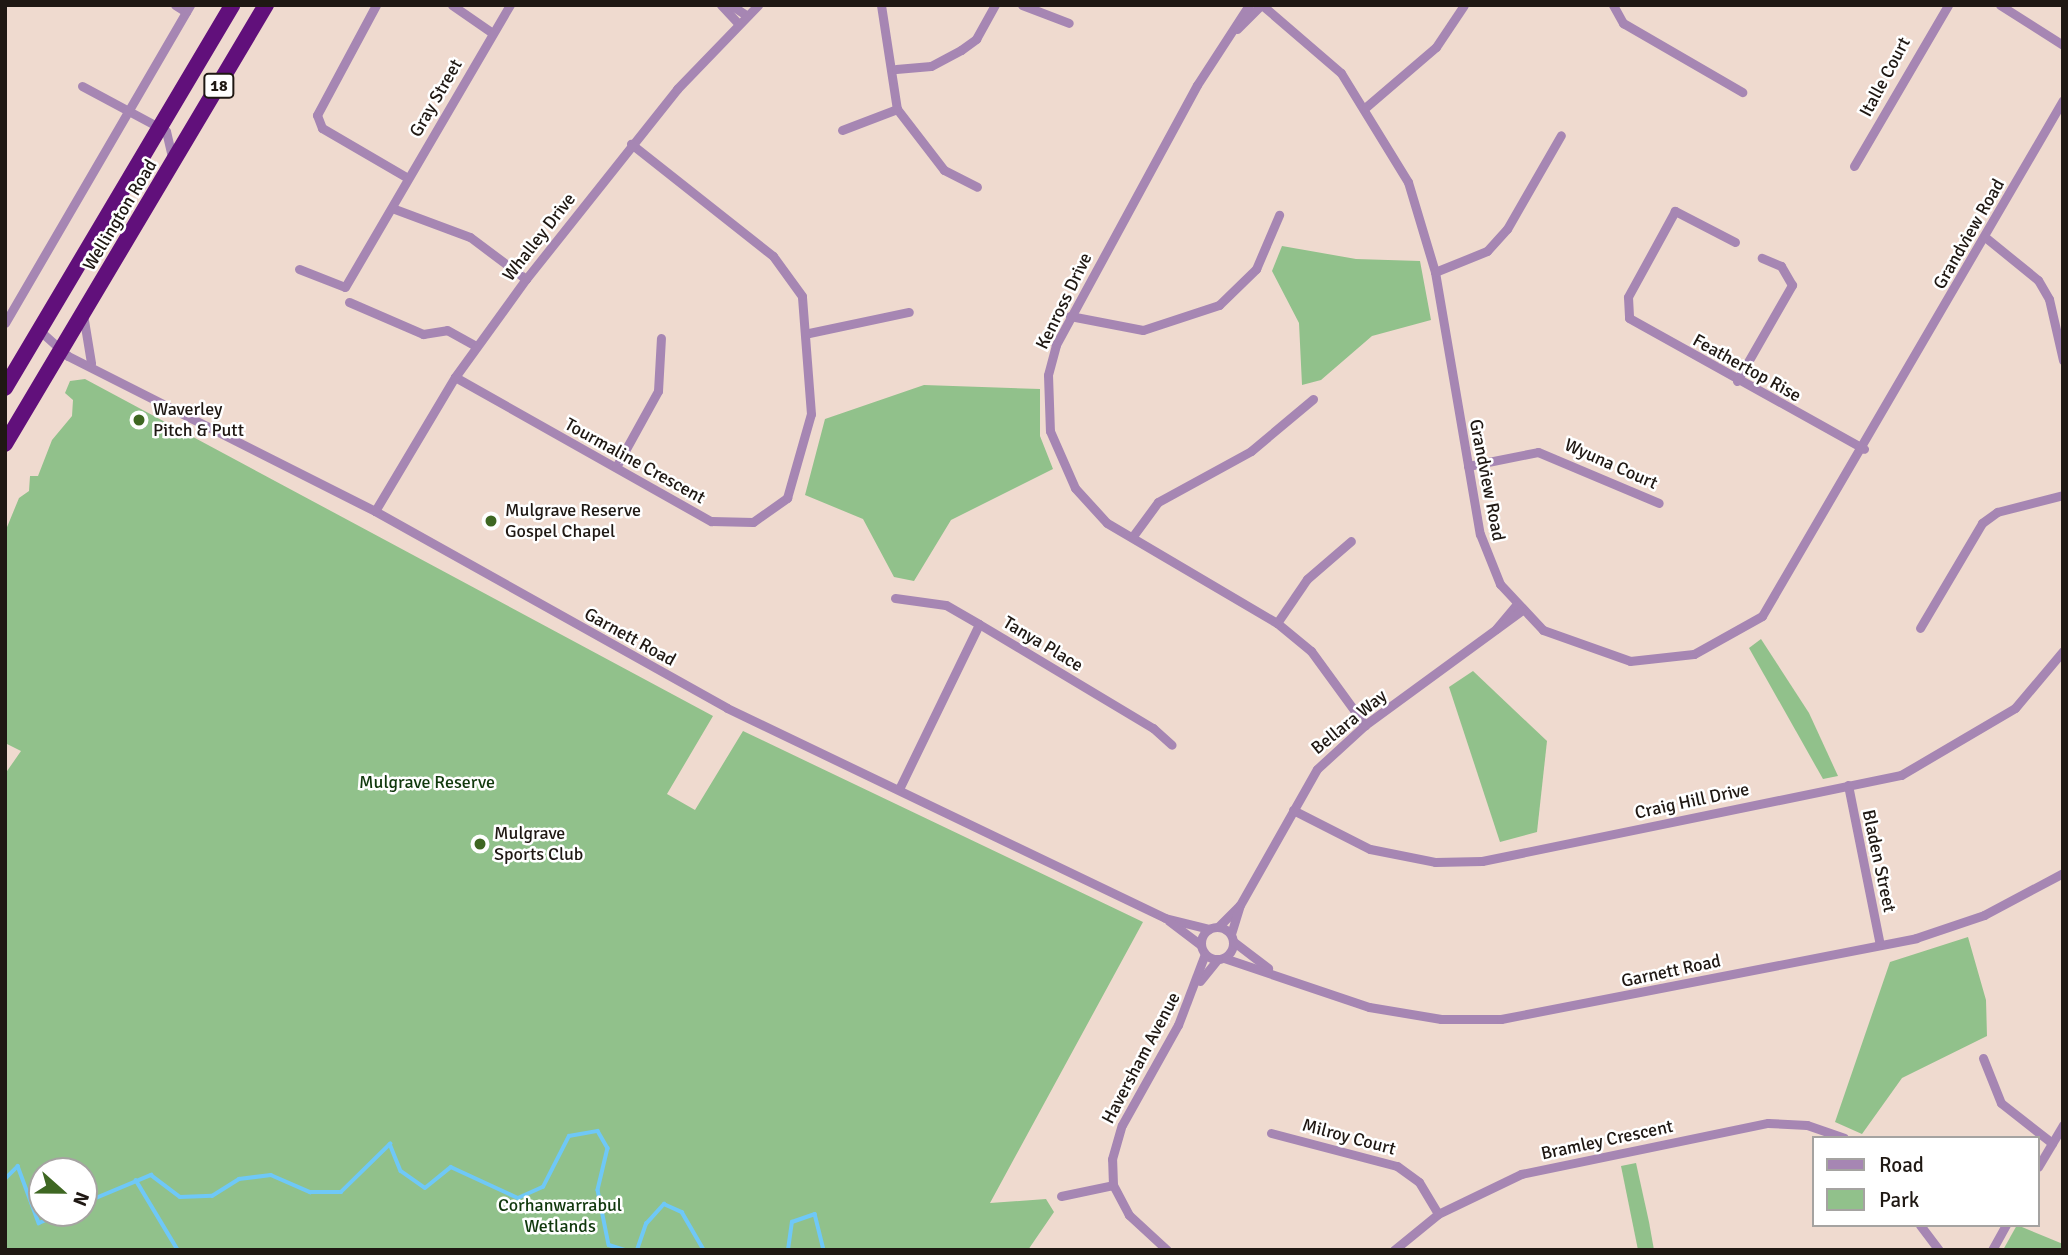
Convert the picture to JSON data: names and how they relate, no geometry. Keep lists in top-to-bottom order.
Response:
{
  "streets": {
    "highway": ["18", "Wellington Road"],
    "street": [
      "Italle Court",
      "Gray Street",
      "Grandview Road",
      "Whalley Drive",
      "Kenross Drive",
      "Feathertop Rise",
      "Tourmaline Crescent",
      "Wyuna Court",
      "Garnett Road",
      "Tanya Place",
      "Bellara Way",
      "Craig Hill Drive",
      "Bladen Street",
      "Haversham Avenue",
      "Milroy Court",
      "Bramley Crescent"
    ]
  },
  "crossings": [
    ["Wellington Road", "Garnett Road"],
    ["Grandview Road", "Kenross Drive"],
    ["Grandview Road", "Feathertop Rise"],
    ["Grandview Road", "Wyuna Court"],
    ["Grandview Road", "Bellara Way"],
    ["Whalley Drive", "Tourmaline Crescent"],
    ["Whalley Drive", "Garnett Road"],
    ["Kenross Drive", "Bellara Way"],
    ["Garnett Road", "Tanya Place"],
    ["Garnett Road", "Bellara Way"],
    ["Garnett Road", "Bladen Street"],
    ["Garnett Road", "Haversham Avenue"],
    ["Bellara Way", "Craig Hill Drive"],
    ["Bellara Way", "Haversham Avenue"],
    ["Craig Hill Drive", "Bladen Street"],
    ["Milroy Court", "Bramley Crescent"]
  ],
  "parks": ["Mulgrave Reserve", "Corhanwarrabul Wetlands"],
  "places": ["Waverley Pitch & Putt", "Mulgrave Reserve Gospel Chapel", "Mulgrave Sports Club"],
  "legend": ["Road", "Park"],
  "north": "right"
}
